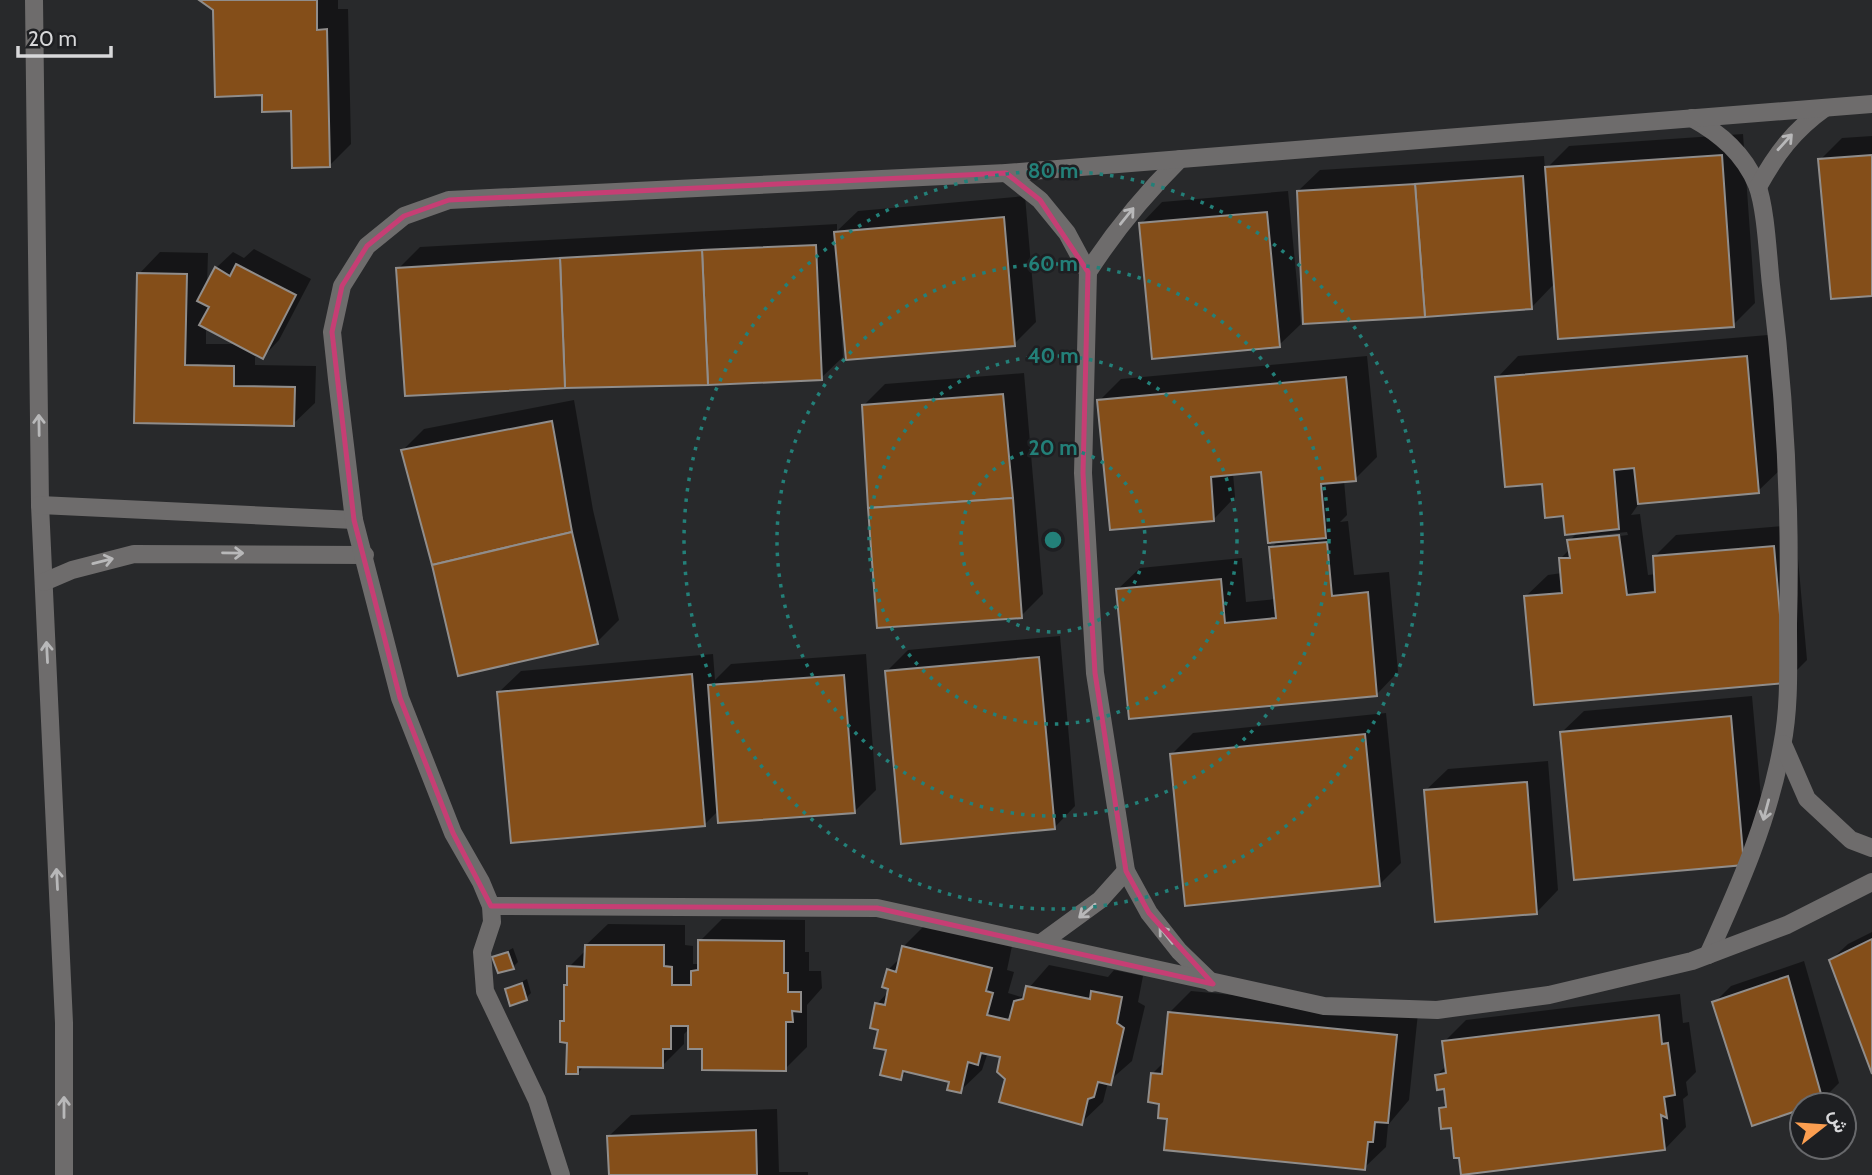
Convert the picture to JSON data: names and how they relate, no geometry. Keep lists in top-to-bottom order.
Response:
{
  "scale_bar": "20 m",
  "north": "right",
  "rings": [
    "80 m",
    "60 m",
    "40 m",
    "20 m"
  ]
}
